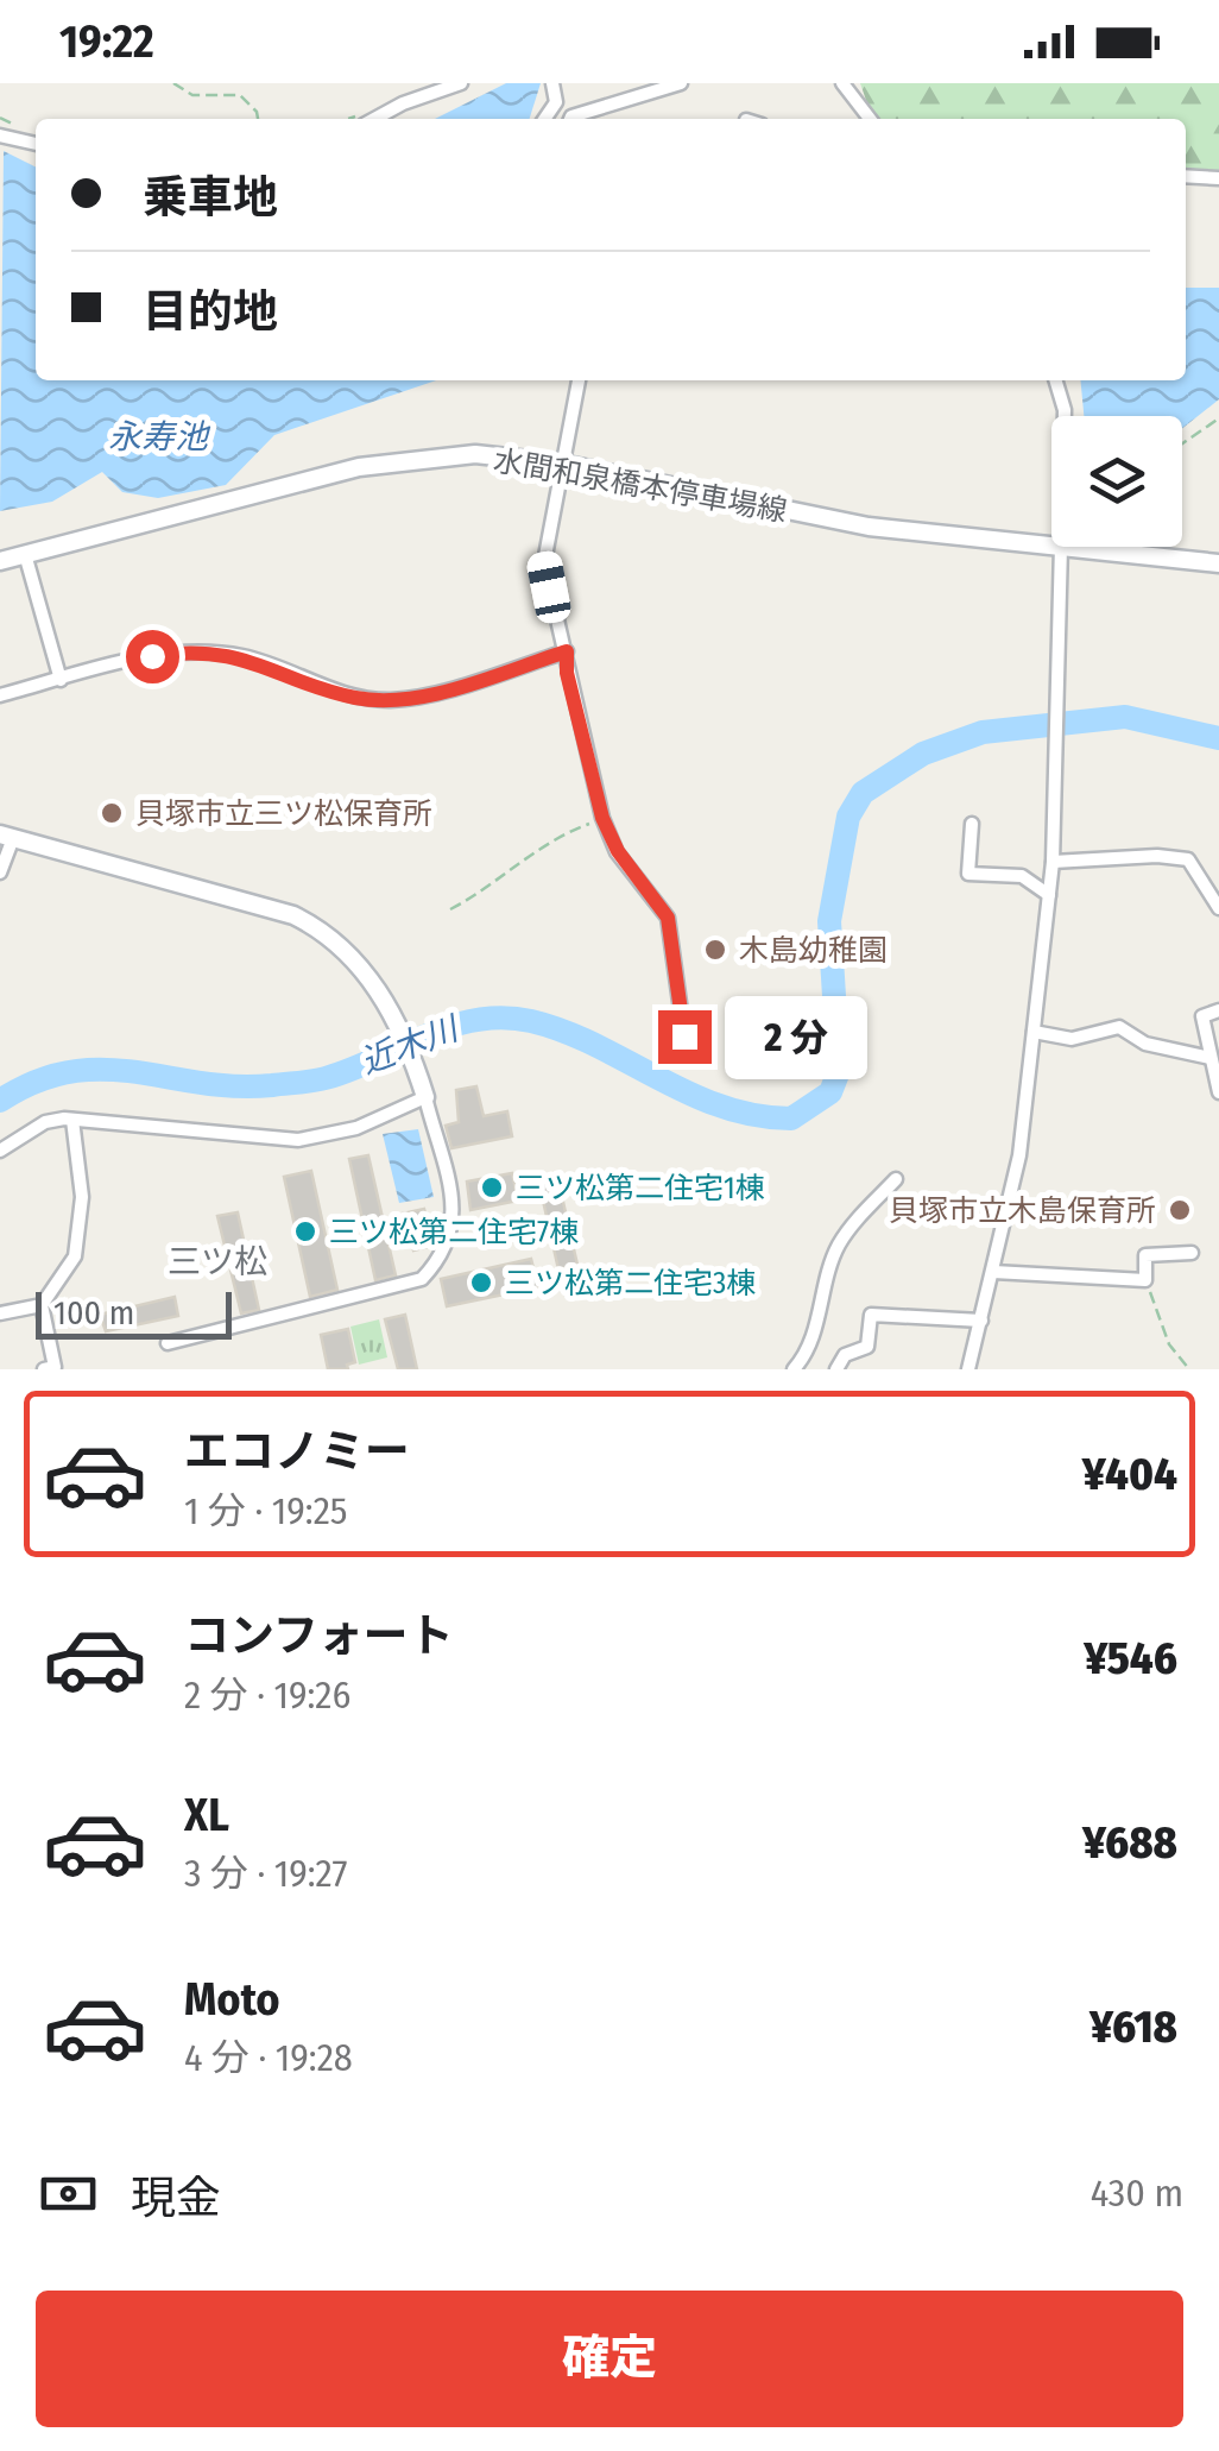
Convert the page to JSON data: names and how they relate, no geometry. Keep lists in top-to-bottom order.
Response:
{
  "streets": {
    "main road": ["水間和泉橋本停車場線"]
  },
  "districts": ["三ツ松"],
  "water": ["永寿池", "近木川"],
  "places": [
    "貝塚市立三ツ松保育所",
    "木島幼稚園",
    "三ツ松第二住宅1棟",
    "貝塚市立木島保育所",
    "三ツ松第二住宅7棟",
    "三ツ松第二住宅3棟"
  ],
  "scale_bar": "100 m",
  "page": {
    "status": "19:22",
    "banner": ["乗車地", "目的地"],
    "bubble": "2 分",
    "scale": "100 m",
    "list": [
      {
        "name": "エコノミー",
        "note": "1 分 · 19:25",
        "value": "¥404"
      },
      {
        "name": "コンフォート",
        "note": "2 分 · 19:26",
        "value": "¥546"
      },
      {
        "name": "XL",
        "note": "3 分 · 19:27",
        "value": "¥688"
      },
      {
        "name": "Moto",
        "note": "4 分 · 19:28",
        "value": "¥618"
      }
    ],
    "pay": ["現金", "430 m"],
    "buttons": "確定"
  }
}
